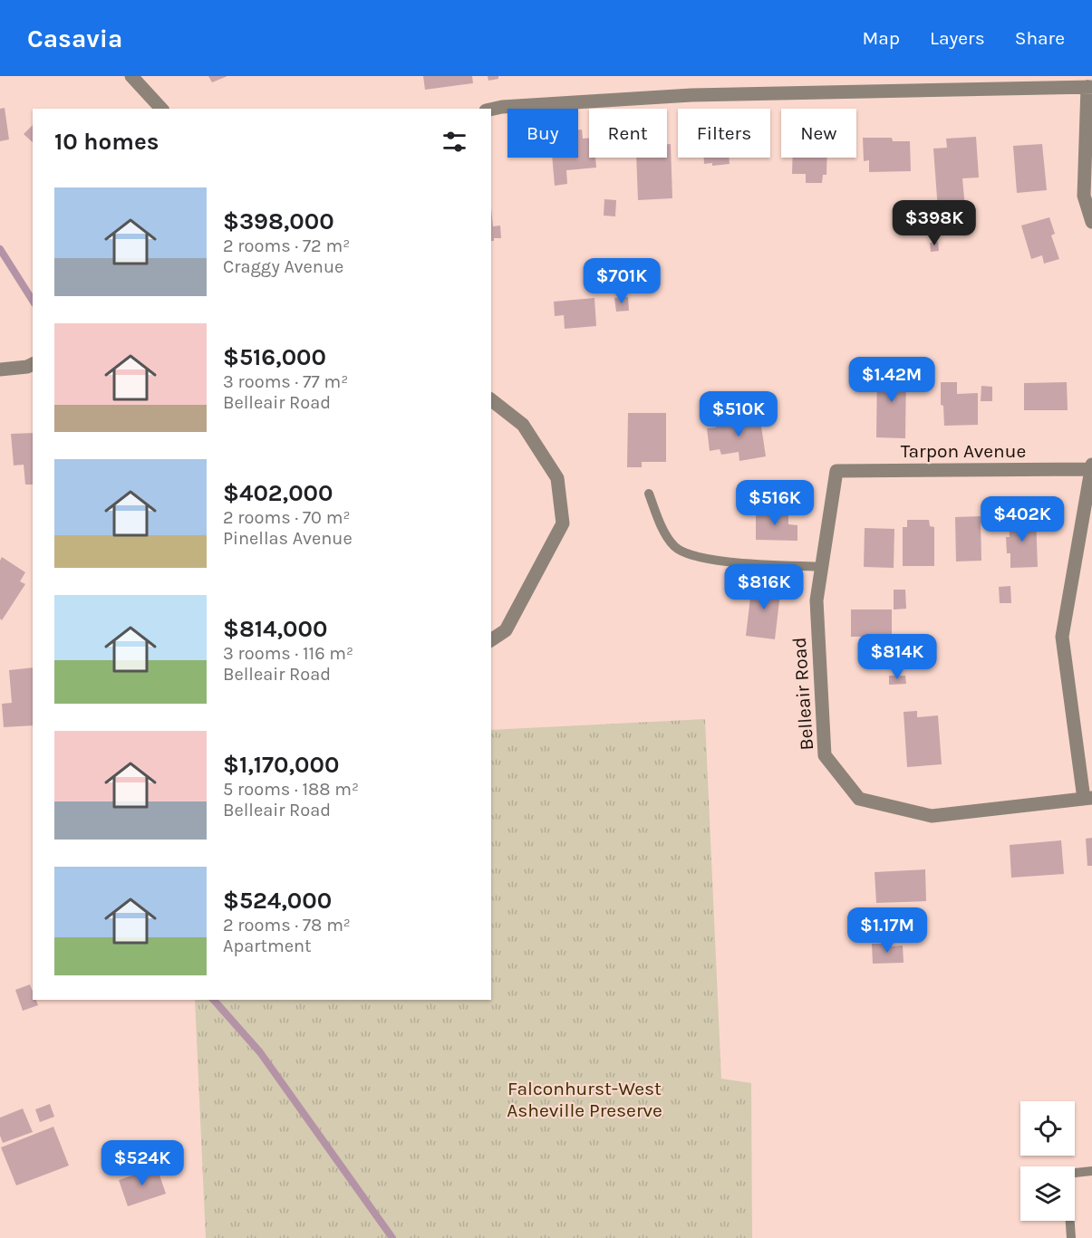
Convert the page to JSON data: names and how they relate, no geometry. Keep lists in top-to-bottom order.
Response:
{
  "streets": {
    "street": ["Tarpon Avenue", "Belleair Road"]
  },
  "crossings": [
    ["Tarpon Avenue", "Belleair Road"]
  ],
  "parks": ["Falconhurst-West Asheville Preserve"],
  "page": {
    "header": "Casavia",
    "nav": ["Map", "Layers", "Share"],
    "chip": [
      "Buy",
      "Rent",
      "Filters",
      "New"
    ],
    "heading": "10 homes",
    "list": [
      {
        "name": "$398,000",
        "note": "2 rooms · 72 m² · Craggy Avenue"
      },
      {
        "name": "$516,000",
        "note": "3 rooms · 77 m² · Belleair Road"
      },
      {
        "name": "$402,000",
        "note": "2 rooms · 70 m² · Pinellas Avenue"
      },
      {
        "name": "$814,000",
        "note": "3 rooms · 116 m² · Belleair Road"
      },
      {
        "name": "$1,170,000",
        "note": "5 rooms · 188 m² · Belleair Road"
      },
      {
        "name": "$524,000",
        "note": "2 rooms · 78 m² · Apartment"
      }
    ],
    "price": [
      "$398K",
      "$701K",
      "$1.42M",
      "$510K",
      "$516K",
      "$402K",
      "$816K",
      "$814K",
      "$1.17M",
      "$524K"
    ]
  }
}
